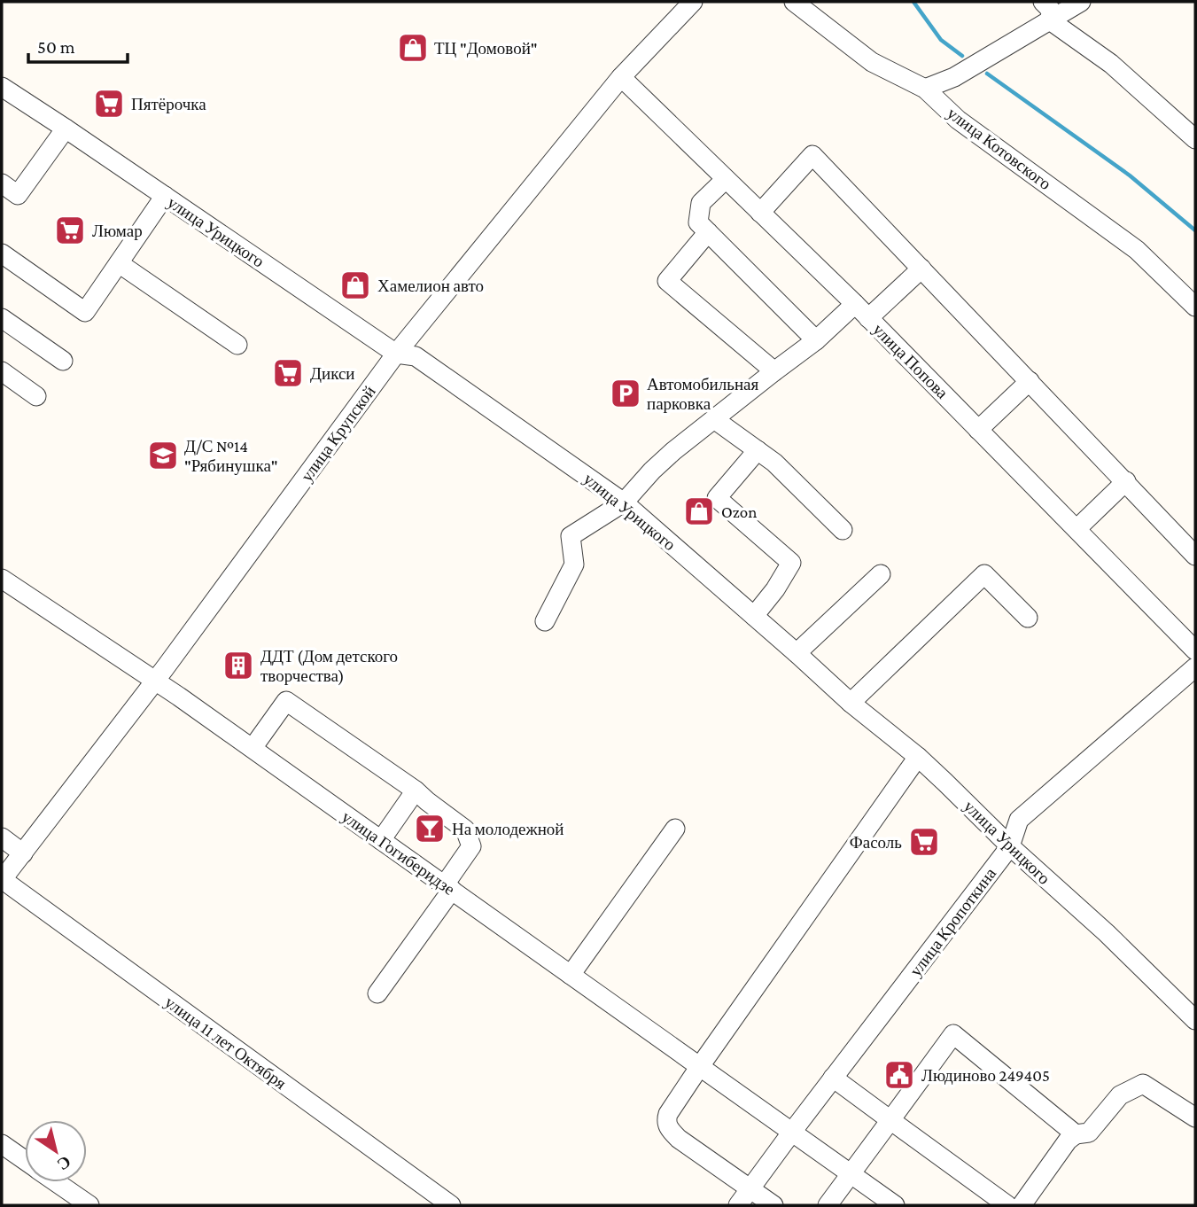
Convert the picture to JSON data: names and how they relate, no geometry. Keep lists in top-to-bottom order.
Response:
{
  "streets": {
    "street": [
      "улица Котовского",
      "улица Урицкого",
      "улица Попова",
      "улица Крупской",
      "улица Гогиберидзе",
      "улица Кропоткина",
      "улица 11 лет Октября"
    ]
  },
  "crossings": [
    ["улица Урицкого", "улица Крупской"],
    ["улица Урицкого", "улица Кропоткина"],
    ["улица Попова", "улица Крупской"],
    ["улица Крупской", "улица Гогиберидзе"],
    ["улица Крупской", "улица 11 лет Октября"],
    ["улица Гогиберидзе", "улица Кропоткина"]
  ],
  "places": {
    "shop": ["ТЦ \"Домовой\"", "Хамелион авто", "Ozon"],
    "supermarket": [
      "Пятёрочка",
      "Люмар",
      "Дикси",
      "Фасоль"
    ],
    "parking": ["Автомобильная парковка"],
    "school or university": ["Д/С №14 \"Рябинушка\""],
    "building": ["ДДТ (Дом детского творчества)"],
    "bar": ["На молодежной"],
    "public building": ["Людиново 249405"]
  },
  "scale_bar": "50 m",
  "north": "bottom right"
}
